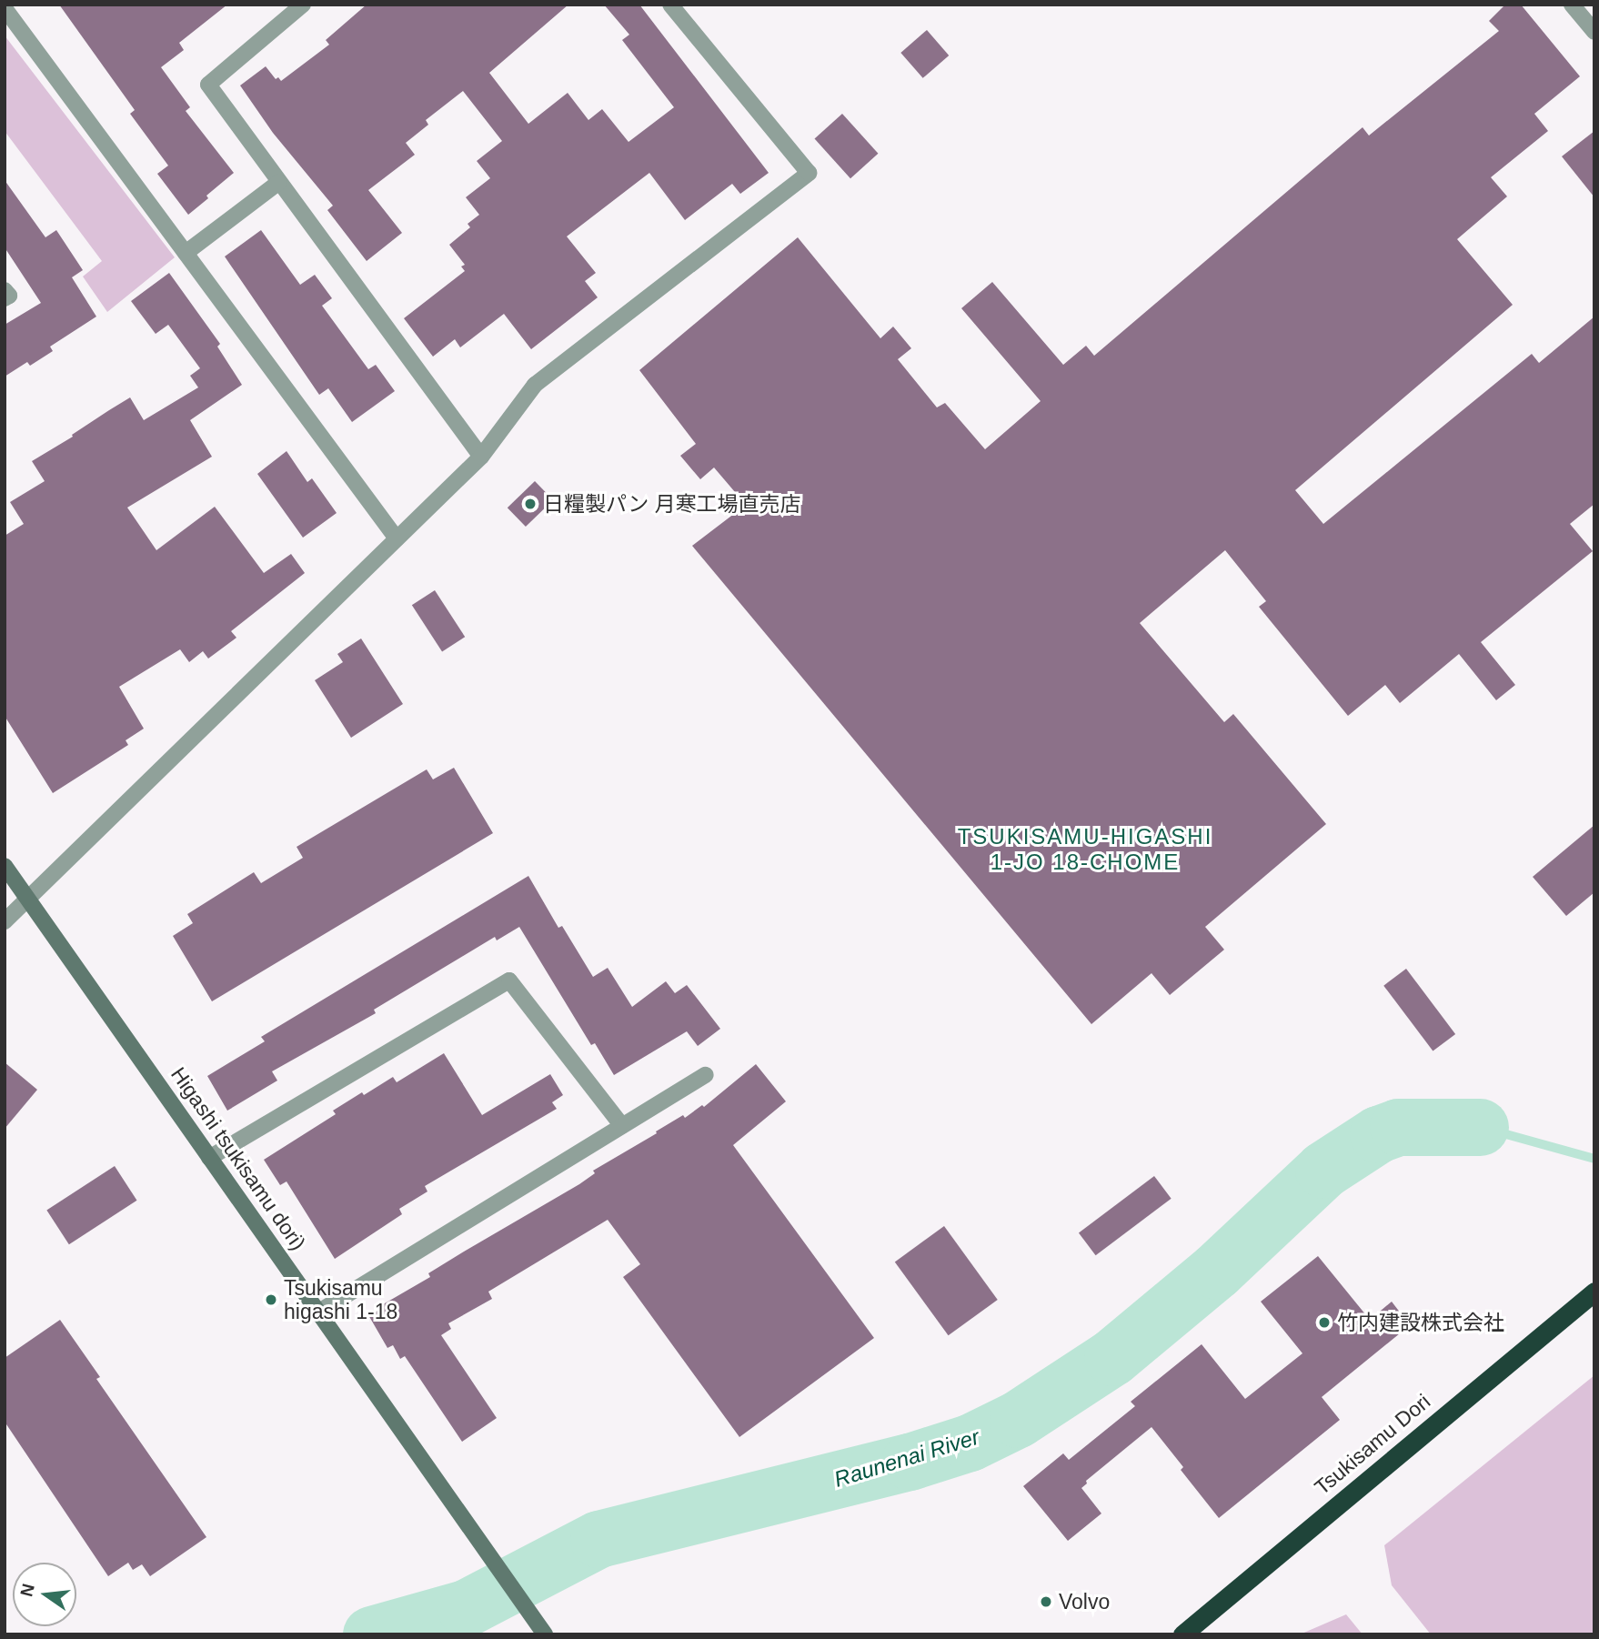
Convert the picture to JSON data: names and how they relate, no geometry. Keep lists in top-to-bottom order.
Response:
{
  "streets": {
    "highway": ["Tsukisamu Dori"],
    "street": ["Higashi tsukisamu dori)"]
  },
  "districts": ["TSUKISAMU-HIGASHI 1-JO 18-CHOME"],
  "water": ["Raunenai River"],
  "places": [
    "日糧製パン 月寒工場直売店",
    "Tsukisamu higashi 1-18",
    "竹内建設株式会社",
    "Volvo"
  ],
  "north": "left"
}
